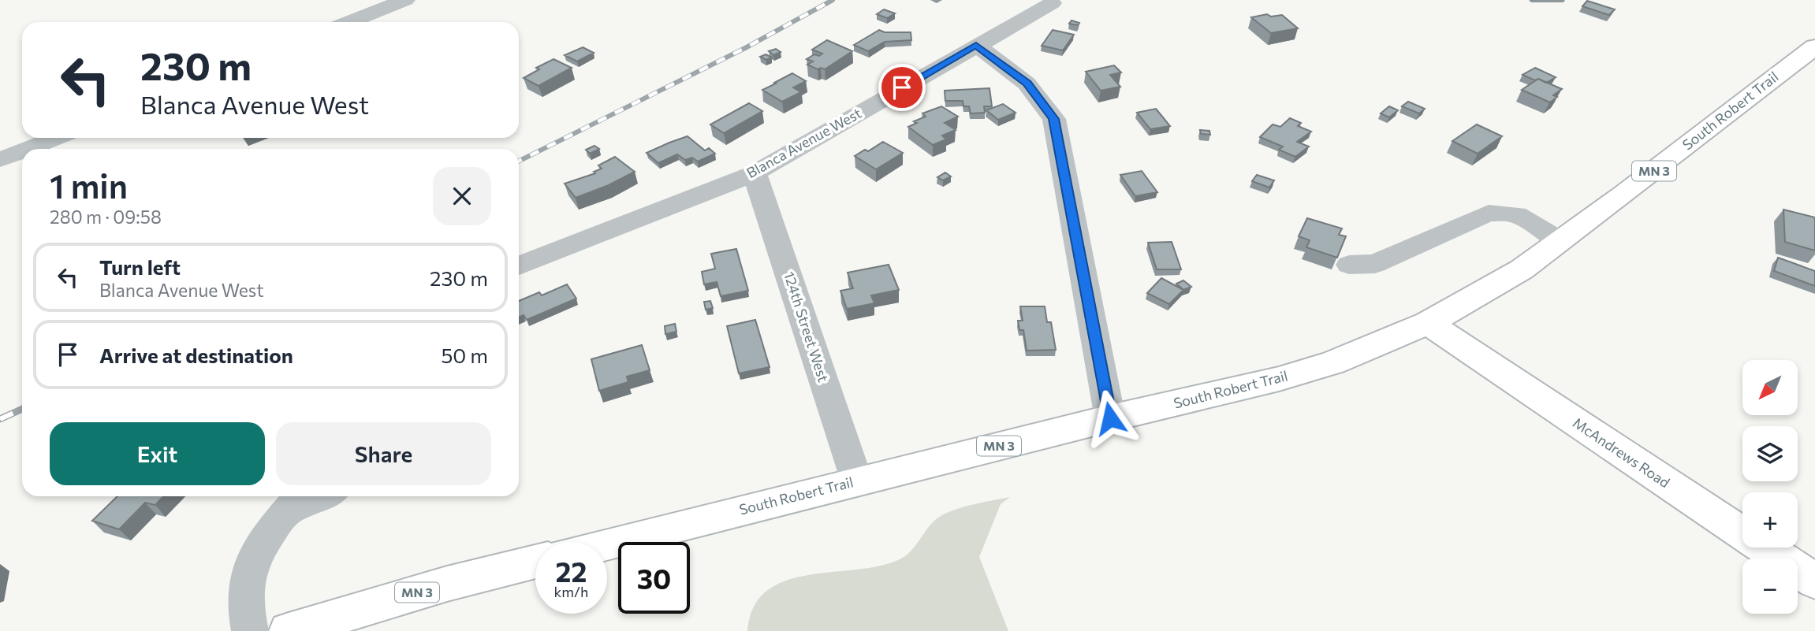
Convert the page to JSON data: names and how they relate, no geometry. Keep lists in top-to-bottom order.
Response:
{
  "streets": {
    "main road": ["South Robert Trail", "MN 3", "McAndrews Road"],
    "street": ["Blanca Avenue West", "124th Street West"]
  },
  "crossings": [
    ["South Robert Trail", "124th Street West"],
    ["South Robert Trail", "McAndrews Road"],
    ["Blanca Avenue West", "124th Street West"]
  ],
  "north": "bottom left",
  "page": {
    "turn": ["230 m", "Blanca Avenue West"],
    "heading": ["1 min", "280 m · 09:58"],
    "list": [
      {
        "name": "Turn left",
        "note": "Blanca Avenue West",
        "value": "230 m"
      },
      {
        "name": "Arrive at destination",
        "value": "50 m"
      }
    ],
    "map_buttons": ["+", "−"],
    "buttons": ["Exit", "Share"],
    "speed": "22 km/h",
    "limit": "30"
  }
}
